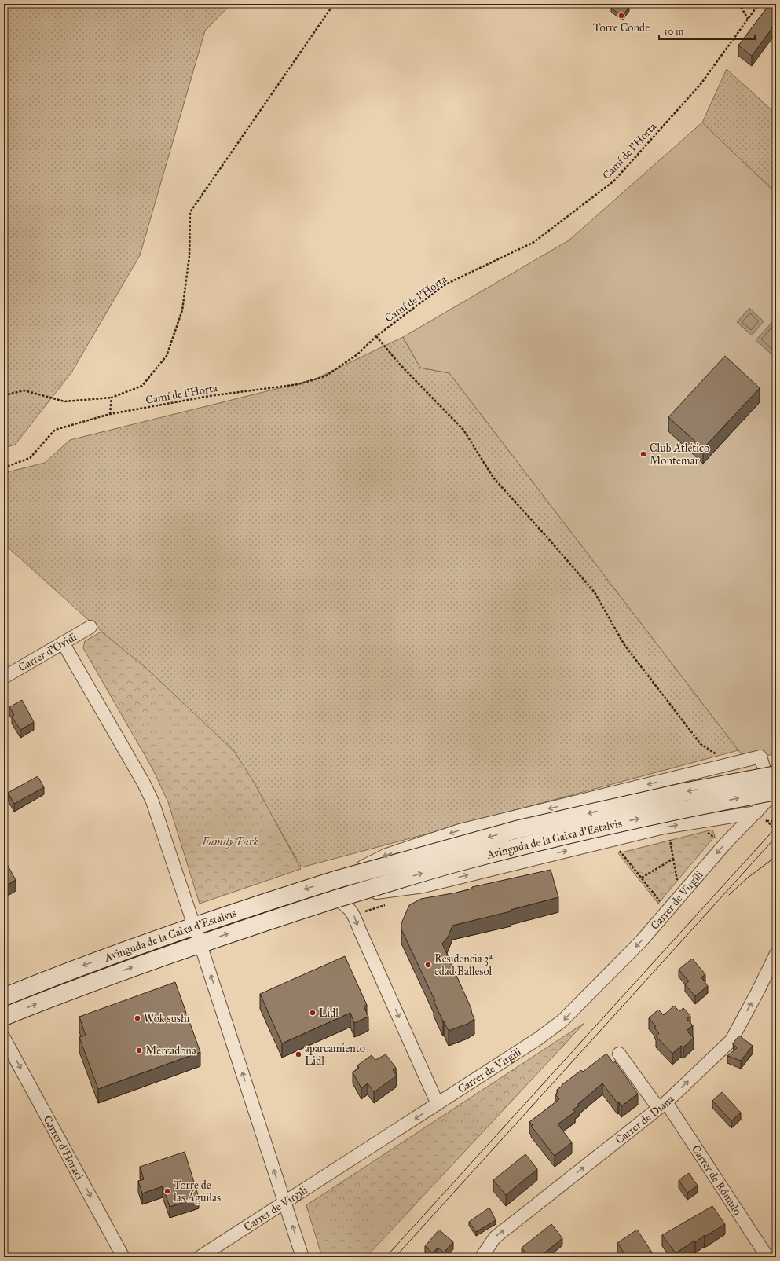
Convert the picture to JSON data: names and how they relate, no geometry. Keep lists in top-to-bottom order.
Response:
{
  "streets": {
    "main road": ["Avinguda de la Caixa d'Estalvis"],
    "street": [
      "Carrer d'Ovidi",
      "Carrer de Virgili",
      "Carrer de Diana",
      "Carrer d'Horaci",
      "Carrer de Rómulo"
    ],
    "path": ["Camí de l'Horta"]
  },
  "crossings": [
    ["Avinguda de la Caixa d'Estalvis", "Carrer de Virgili"],
    ["Carrer de Diana", "Carrer de Rómulo"]
  ],
  "one_way": ["Carrer de Virgili", "Carrer de Diana", "Carrer d'Horaci"],
  "parks": ["Family Park"],
  "places": [
    "Torre Conde",
    "Club Atlético Montemar",
    "Residencia 3ª edad Ballesol",
    "Lidl",
    "Wok sushi",
    "Mercadona",
    "aparcamiento Lidl",
    "Torre de las Águilas"
  ],
  "scale_bar": "50 m"
}
